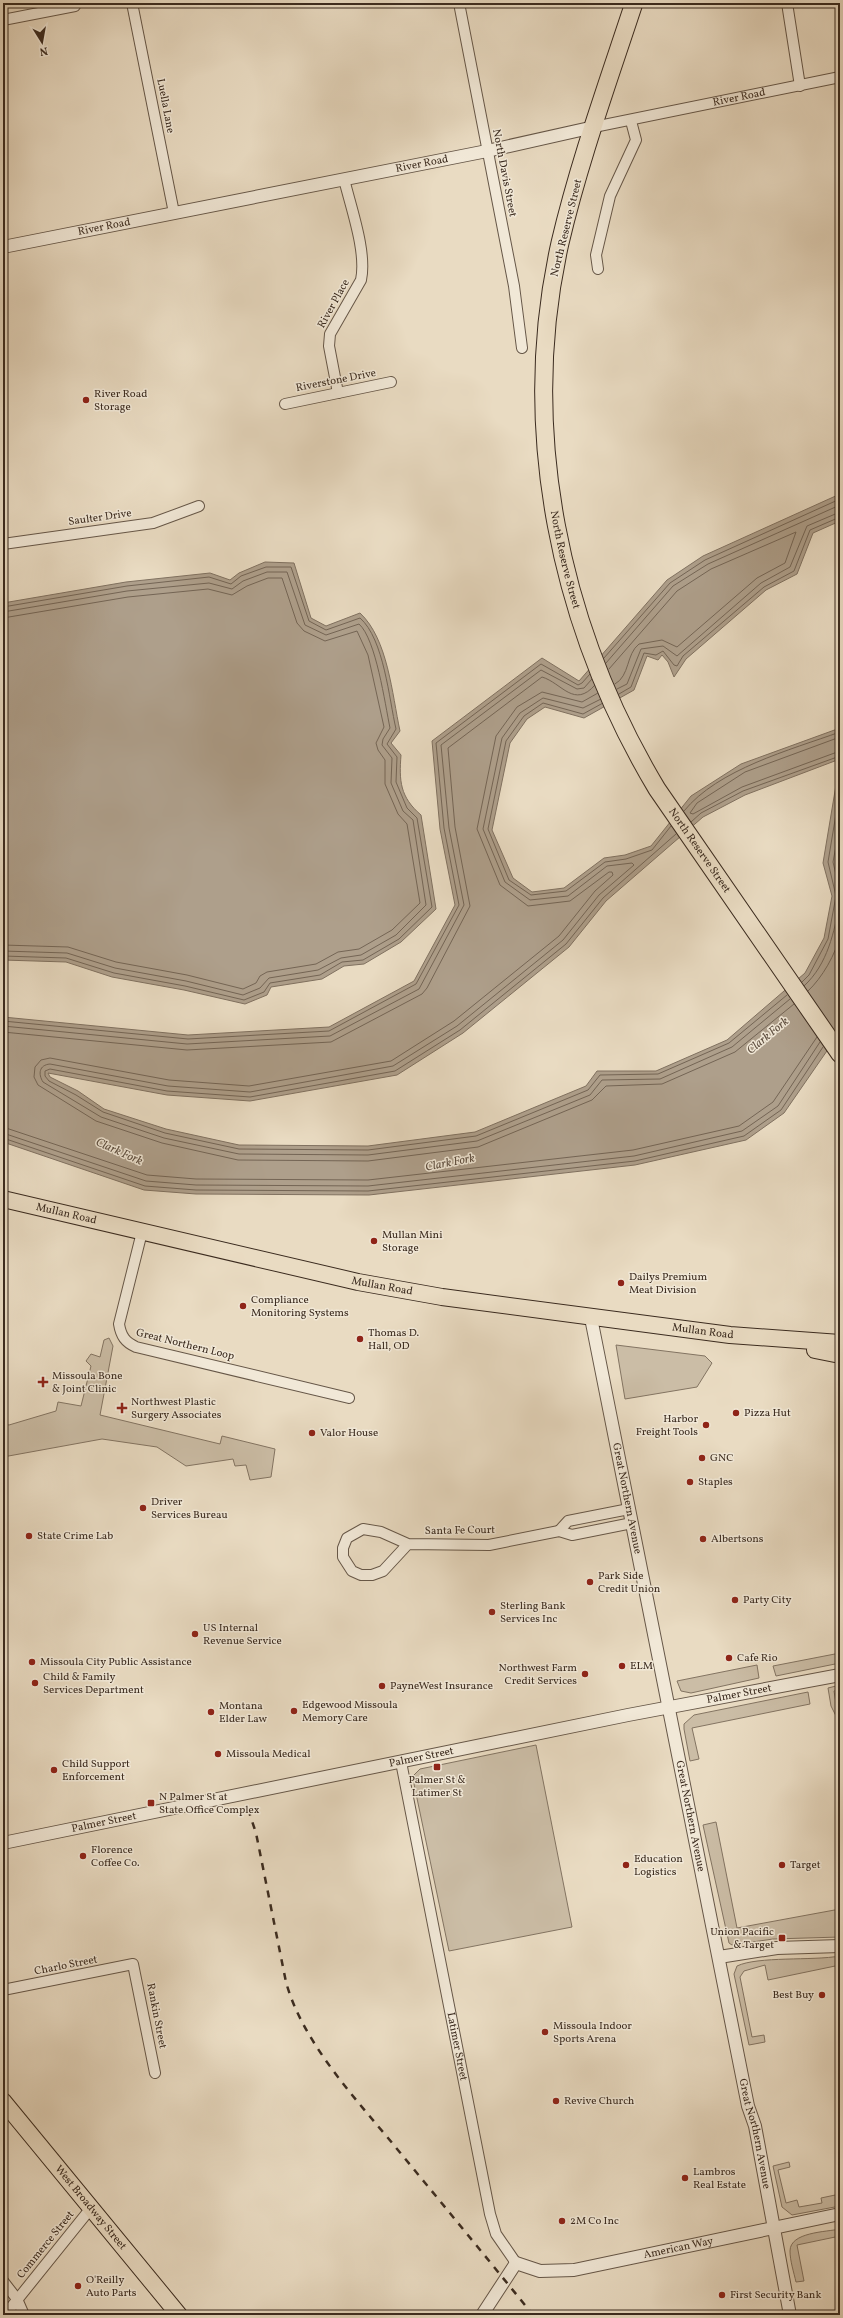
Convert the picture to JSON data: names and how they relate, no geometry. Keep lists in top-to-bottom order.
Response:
{
  "streets": {
    "highway": ["North Reserve Street"],
    "main road": ["Mullan Road", "West Broadway Street"],
    "street": [
      "River Road",
      "Luella Lane",
      "North Davis Street",
      "River Place",
      "Riverstone Drive",
      "Saulter Drive",
      "Great Northern Loop",
      "Great Northern Avenue",
      "Santa Fe Court",
      "Palmer Street",
      "Charlo Street",
      "Rankin Street",
      "Latimer Street",
      "Commerce Street",
      "American Way"
    ]
  },
  "crossings": [
    ["River Road", "Luella Lane"],
    ["River Road", "North Davis Street"],
    ["River Road", "North Reserve Street"],
    ["River Road", "River Place"],
    ["River Place", "Riverstone Drive"],
    ["Mullan Road", "Great Northern Loop"],
    ["Mullan Road", "Great Northern Avenue"],
    ["Great Northern Avenue", "Santa Fe Court"],
    ["Great Northern Avenue", "Palmer Street"],
    ["Great Northern Avenue", "American Way"],
    ["Palmer Street", "Latimer Street"],
    ["Charlo Street", "Rankin Street"],
    ["Latimer Street", "American Way"],
    ["West Broadway Street", "Commerce Street"]
  ],
  "water": ["Clark Fork"],
  "places": {
    "other": [
      "River Road Storage",
      "Mullan Mini Storage",
      "Dailys Premium Meat Division",
      "Compliance Monitoring Systems",
      "Thomas D. Hall, OD",
      "Pizza Hut",
      "Harbor Freight Tools",
      "Valor House",
      "GNC",
      "Staples",
      "Driver Services Bureau",
      "State Crime Lab",
      "Albertsons",
      "Park Side Credit Union",
      "Party City",
      "Sterling Bank Services Inc",
      "US Internal Revenue Service",
      "Cafe Rio",
      "Missoula City Public Assistance",
      "ELM",
      "Northwest Farm Credit Services",
      "Child & Family Services Department",
      "PayneWest Insurance",
      "Edgewood Missoula Memory Care",
      "Montana Elder Law",
      "Missoula Medical",
      "Child Support Enforcement",
      "Florence Coffee Co.",
      "Education Logistics",
      "Target",
      "Best Buy",
      "Missoula Indoor Sports Arena",
      "Revive Church",
      "Lambros Real Estate",
      "2M Co Inc",
      "O'Reilly Auto Parts",
      "First Security Bank"
    ],
    "health": ["Missoula Bone & Joint Clinic", "Northwest Plastic Surgery Associates"],
    "transit": ["Palmer St & Latimer St", "N Palmer St at State Office Complex", "Union Pacific & Target"]
  },
  "north": "bottom"
}
